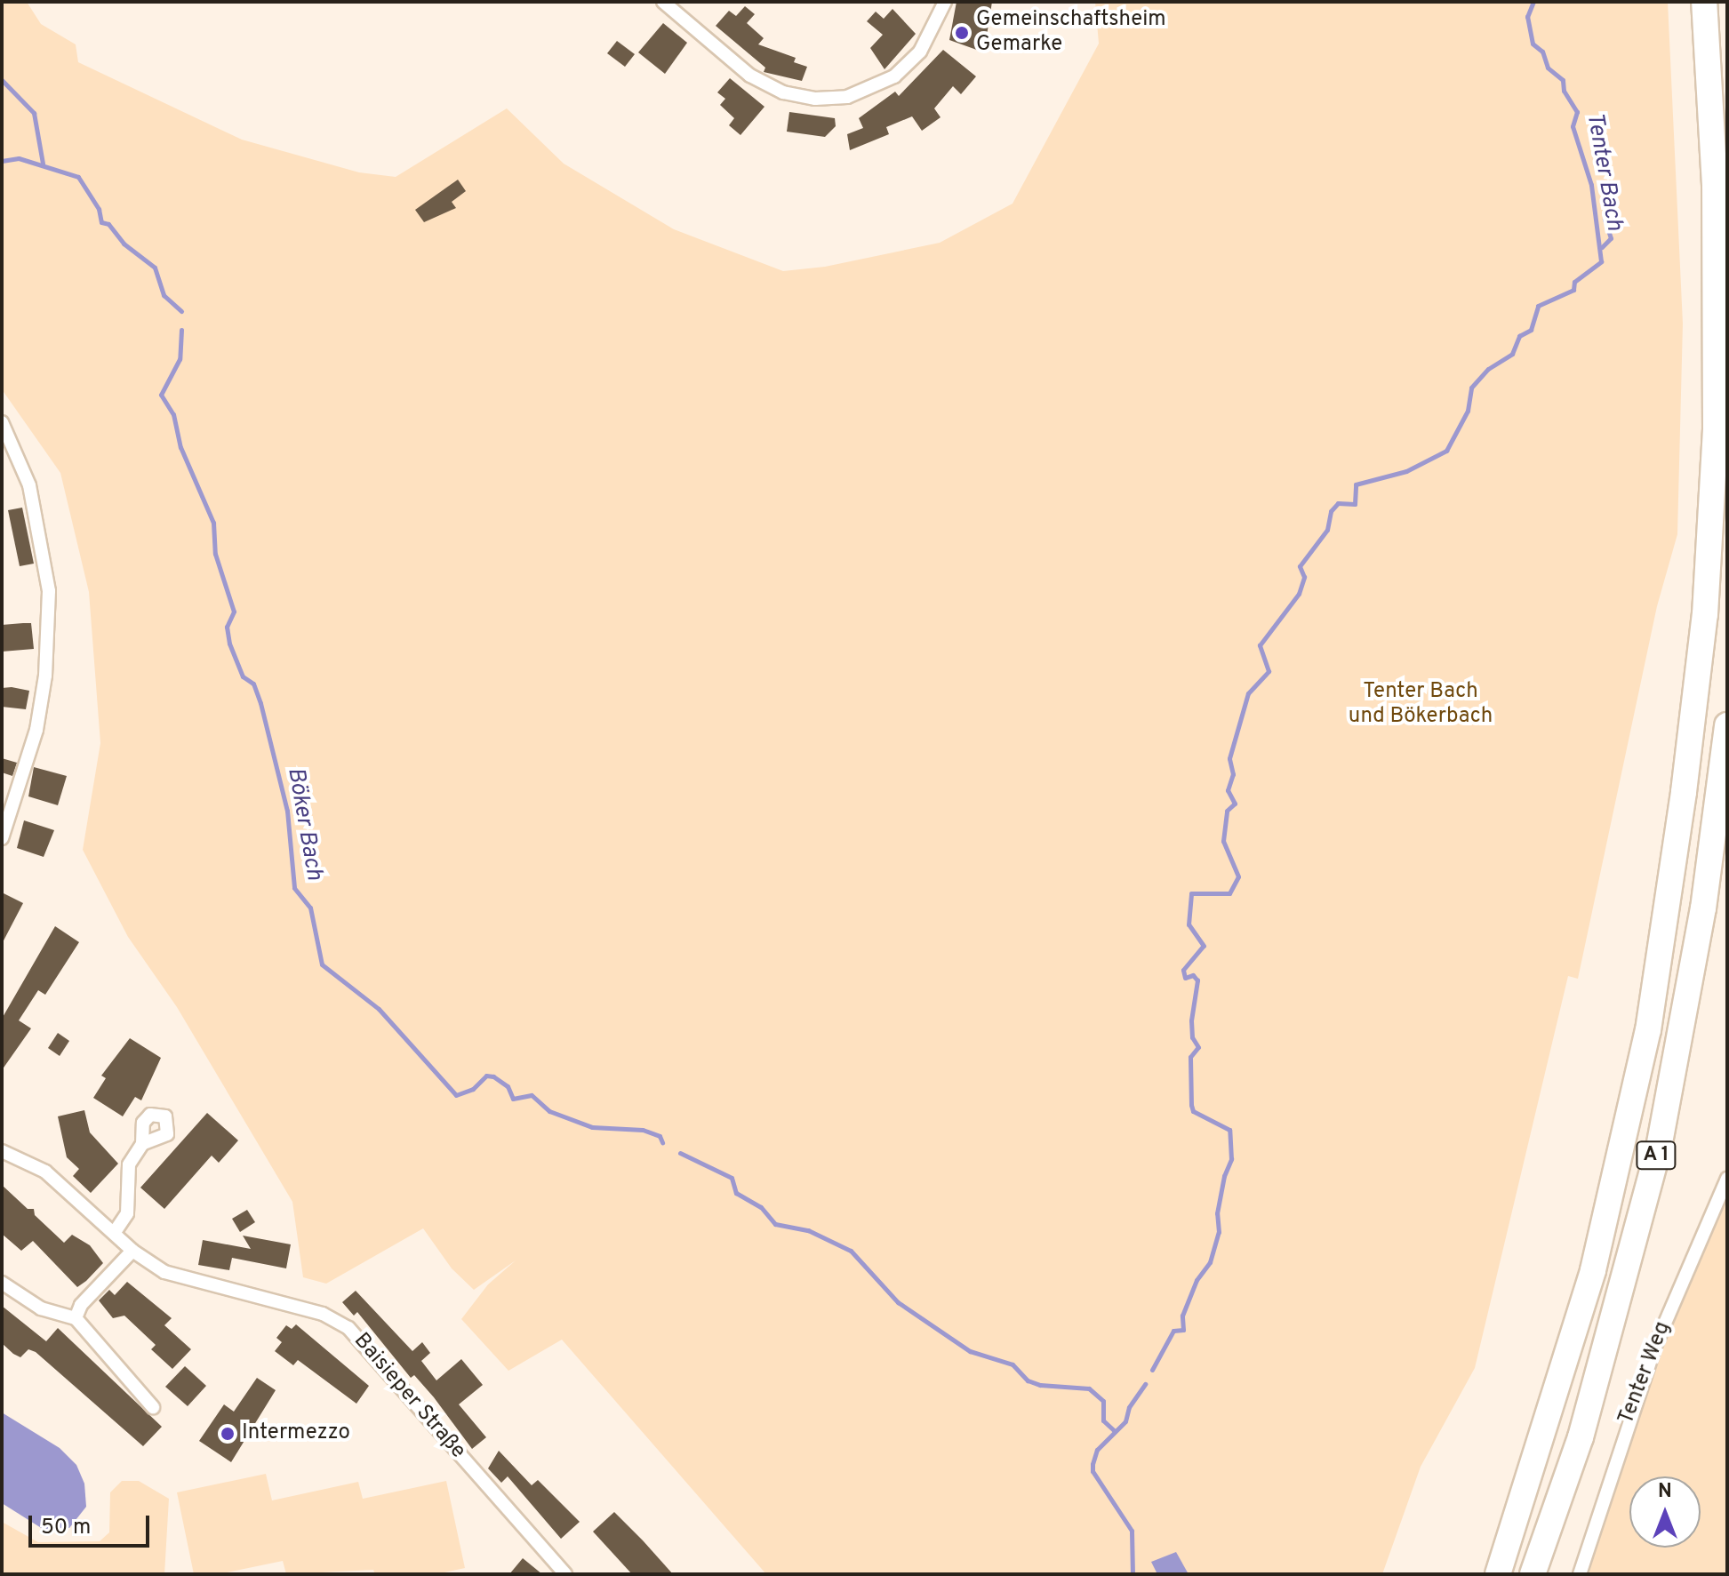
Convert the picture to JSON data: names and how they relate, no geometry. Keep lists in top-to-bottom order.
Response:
{
  "streets": {
    "highway": ["A 1"],
    "street": ["Tenter Weg", "Baisieper Straße"]
  },
  "water": ["Tenter Bach", "Böker Bach"],
  "parks": ["Tenter Bach und Bökerbach"],
  "places": ["Gemeinschaftsheim Gemarke", "Intermezzo"],
  "scale_bar": "50 m",
  "north": "top"
}
